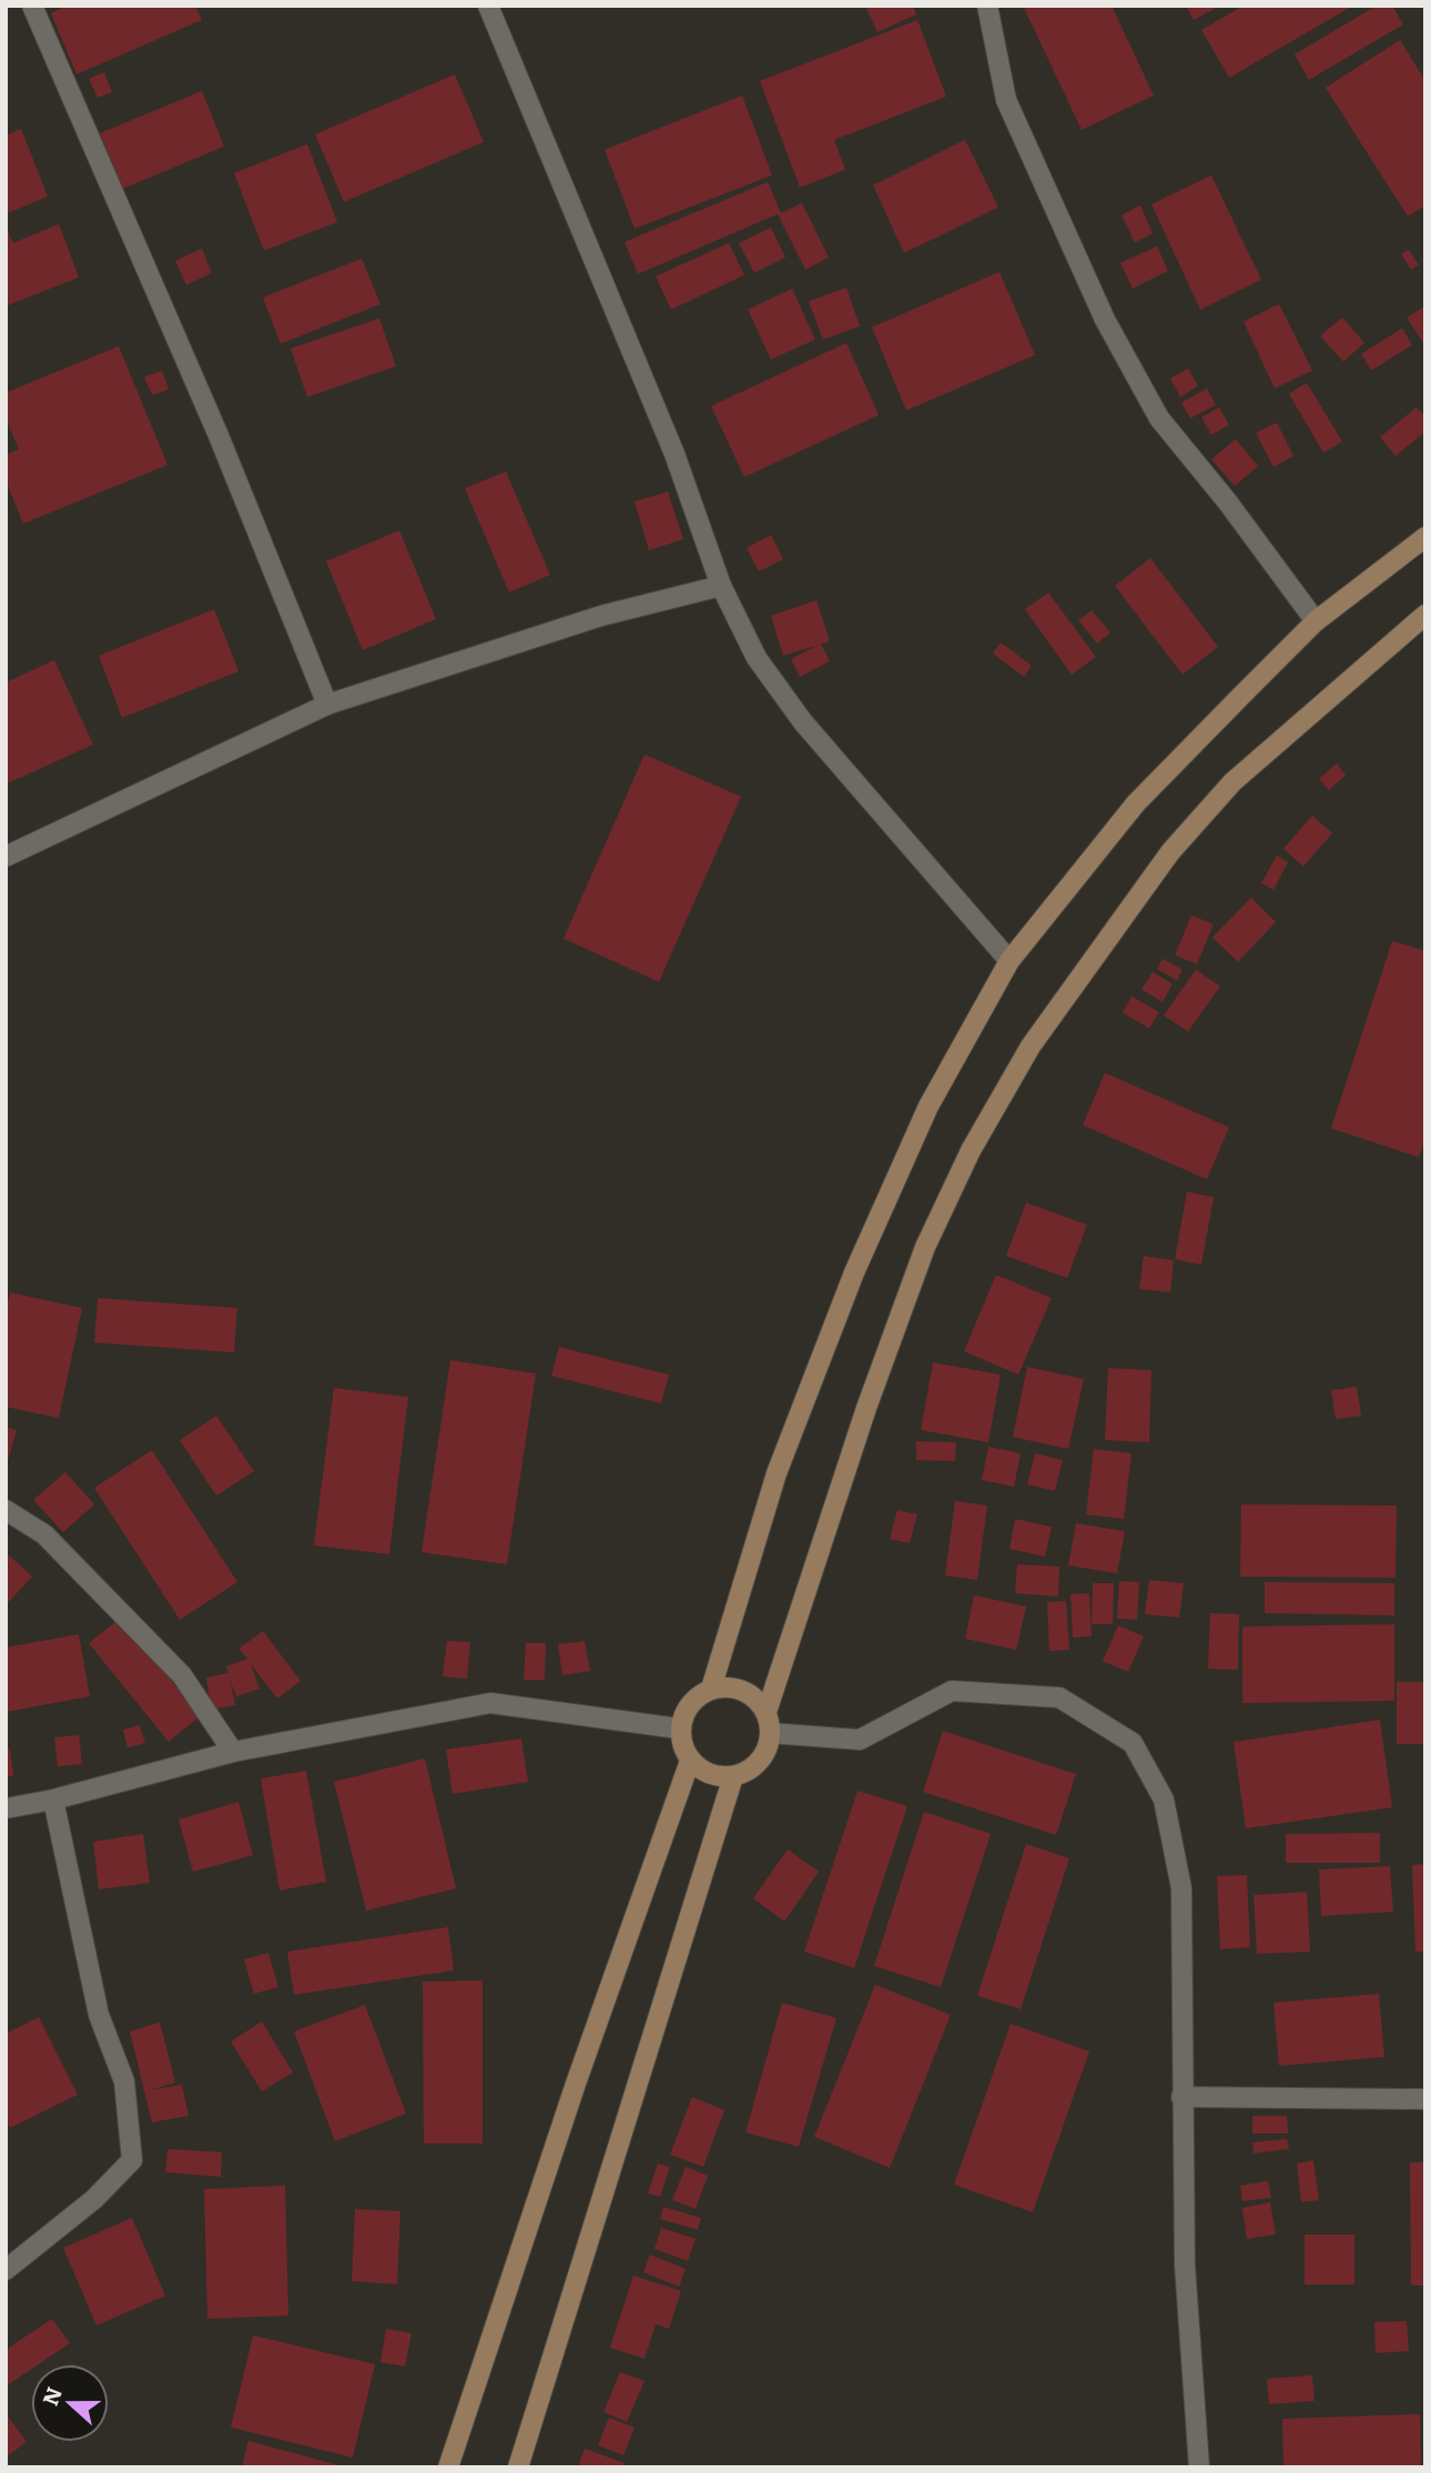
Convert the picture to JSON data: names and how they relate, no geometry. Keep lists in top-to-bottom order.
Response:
{
  "north": "left"
}
